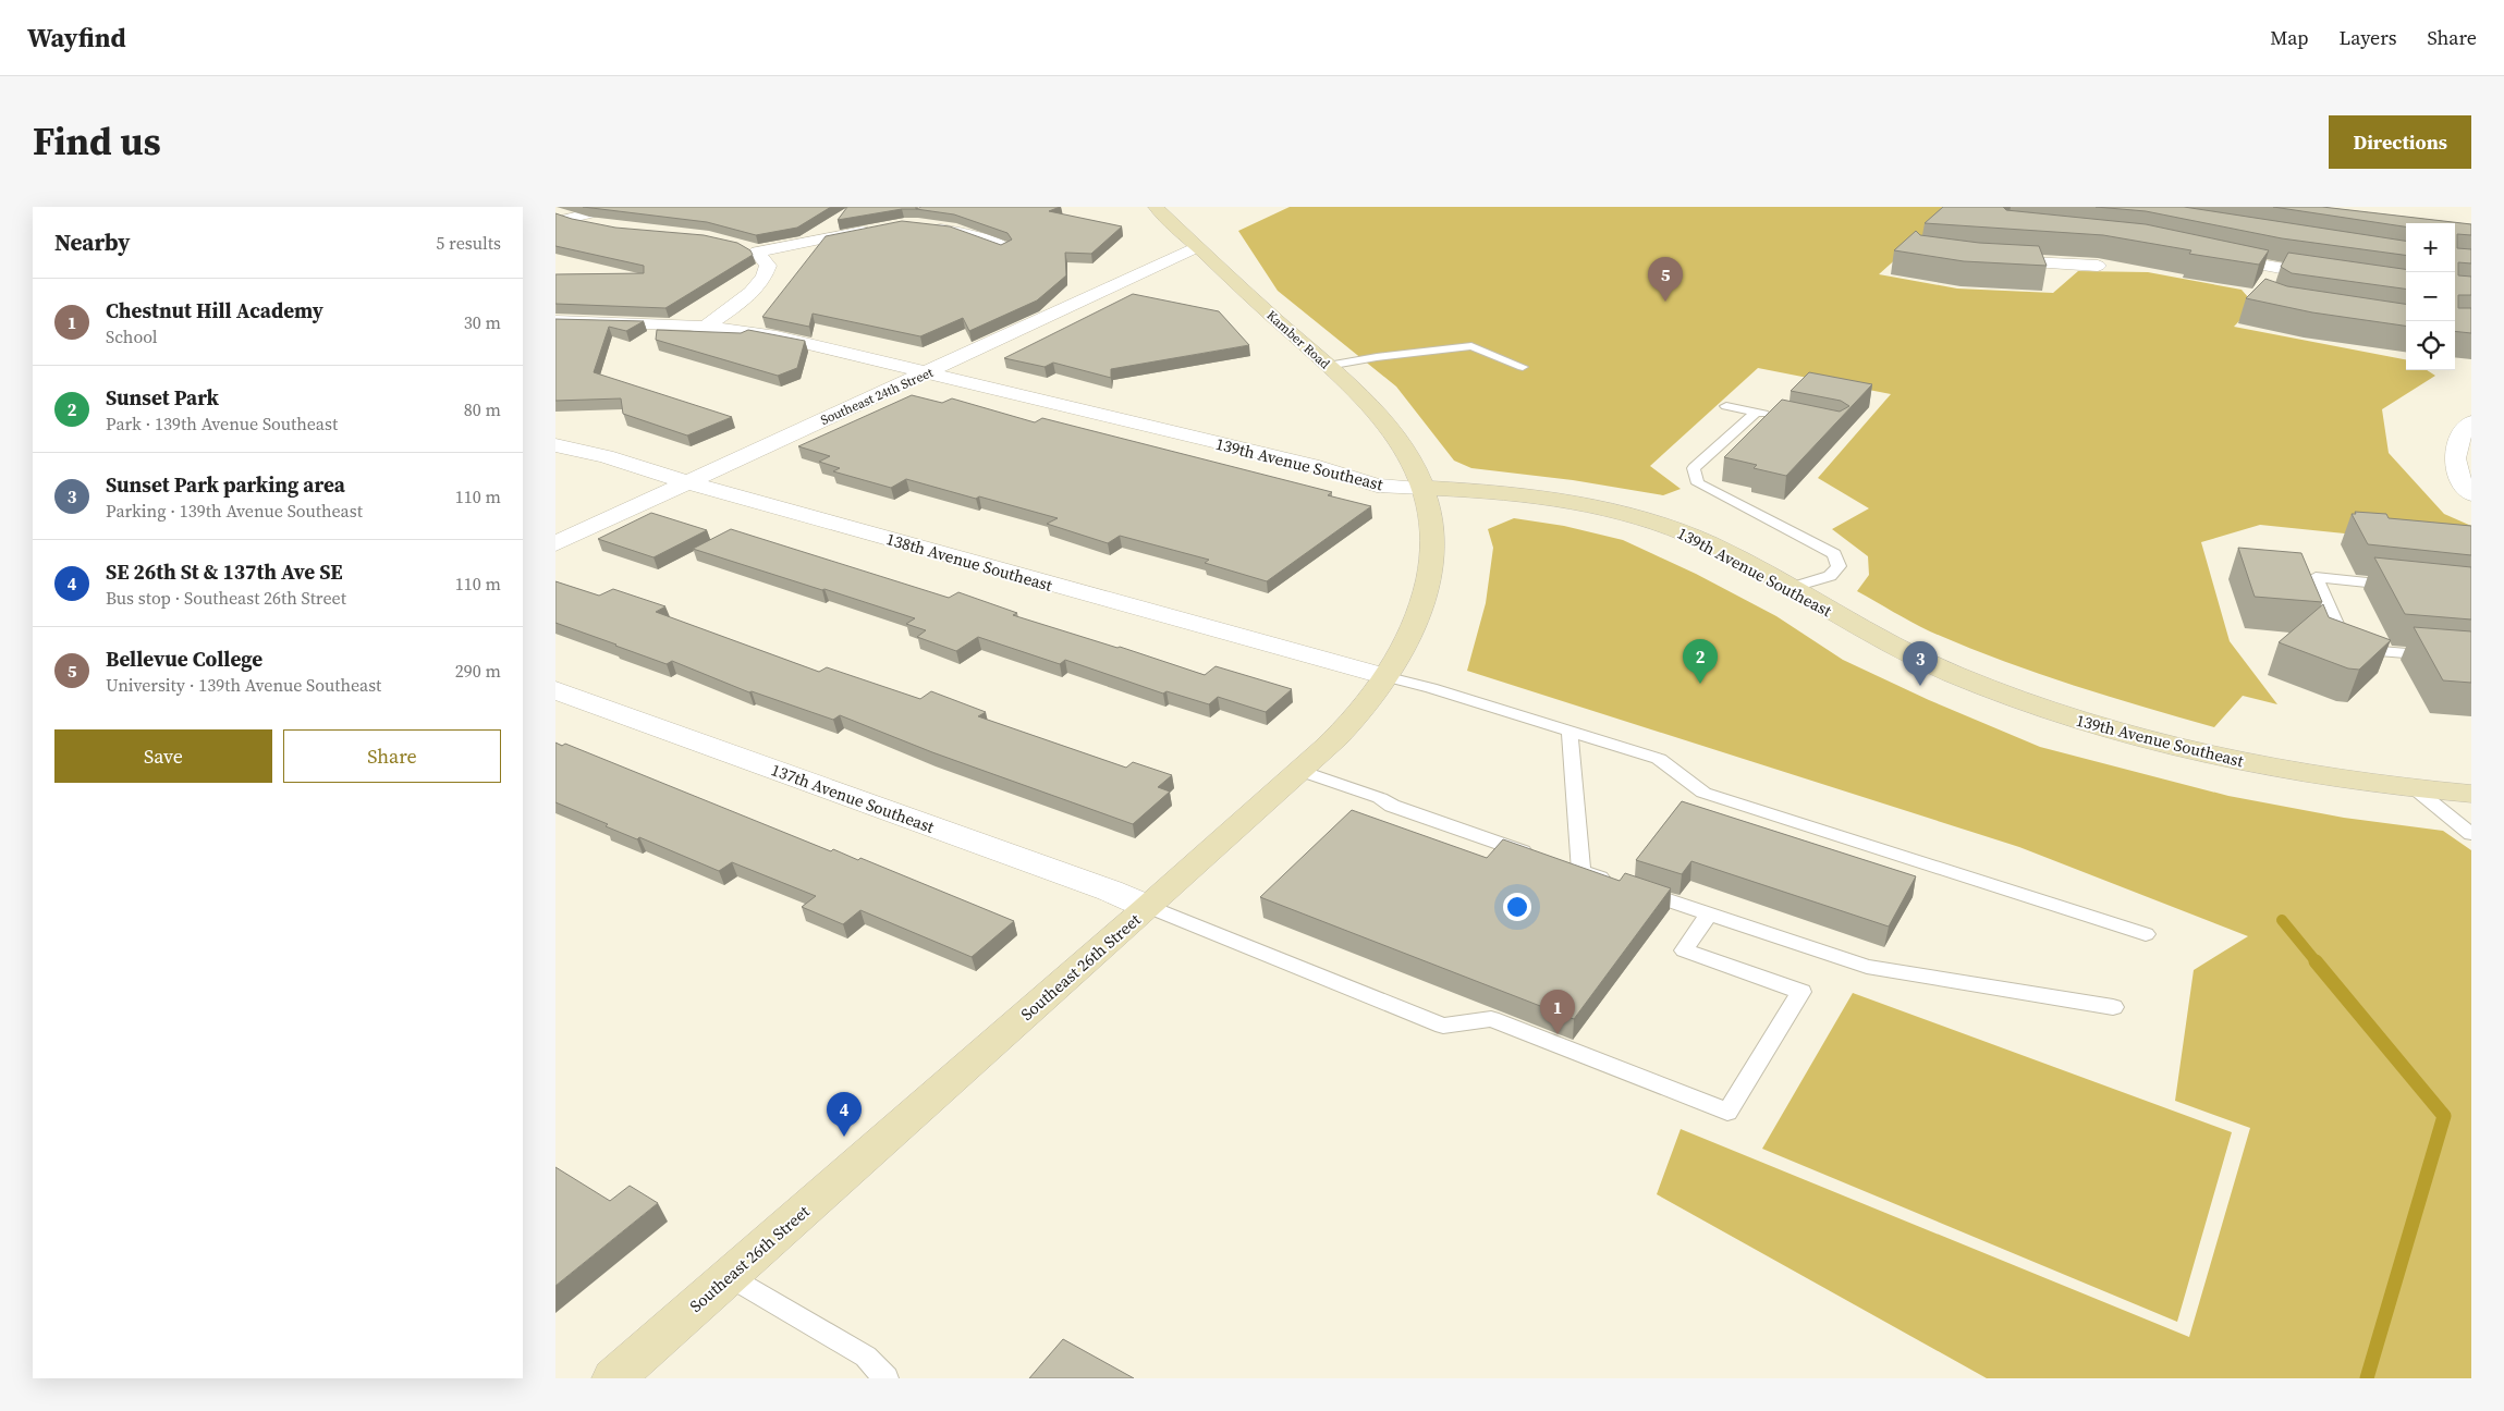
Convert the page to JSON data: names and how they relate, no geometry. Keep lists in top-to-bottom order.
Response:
{
  "streets": {
    "street": [
      "Kamber Road",
      "Southeast 24th Street",
      "139th Avenue Southeast",
      "138th Avenue Southeast",
      "137th Avenue Southeast",
      "Southeast 26th Street"
    ]
  },
  "crossings": [
    ["Kamber Road", "Southeast 24th Street"],
    ["Kamber Road", "139th Avenue Southeast"],
    ["Kamber Road", "Southeast 26th Street"],
    ["Southeast 24th Street", "139th Avenue Southeast"],
    ["Southeast 24th Street", "138th Avenue Southeast"],
    ["139th Avenue Southeast", "Southeast 26th Street"],
    ["138th Avenue Southeast", "Southeast 26th Street"],
    ["137th Avenue Southeast", "Southeast 26th Street"]
  ],
  "page": {
    "header": "Wayfind",
    "nav": ["Map", "Layers", "Share"],
    "title": "Find us",
    "buttons": [
      "Directions",
      ["Save", "Share"]
    ],
    "heading": ["Nearby", "5 results"],
    "map_buttons": ["+", "−"],
    "pins": [
      "5",
      "2",
      "3",
      "1",
      "4"
    ],
    "list": [
      {
        "mark": "1",
        "name": "Chestnut Hill Academy",
        "note": "School",
        "value": "30 m"
      },
      {
        "mark": "2",
        "name": "Sunset Park",
        "note": "Park · 139th Avenue Southeast",
        "value": "80 m"
      },
      {
        "mark": "3",
        "name": "Sunset Park parking area",
        "note": "Parking · 139th Avenue Southeast",
        "value": "110 m"
      },
      {
        "mark": "4",
        "name": "SE 26th St & 137th Ave SE",
        "note": "Bus stop · Southeast 26th Street",
        "value": "110 m"
      },
      {
        "mark": "5",
        "name": "Bellevue College",
        "note": "University · 139th Avenue Southeast",
        "value": "290 m"
      }
    ]
  }
}
